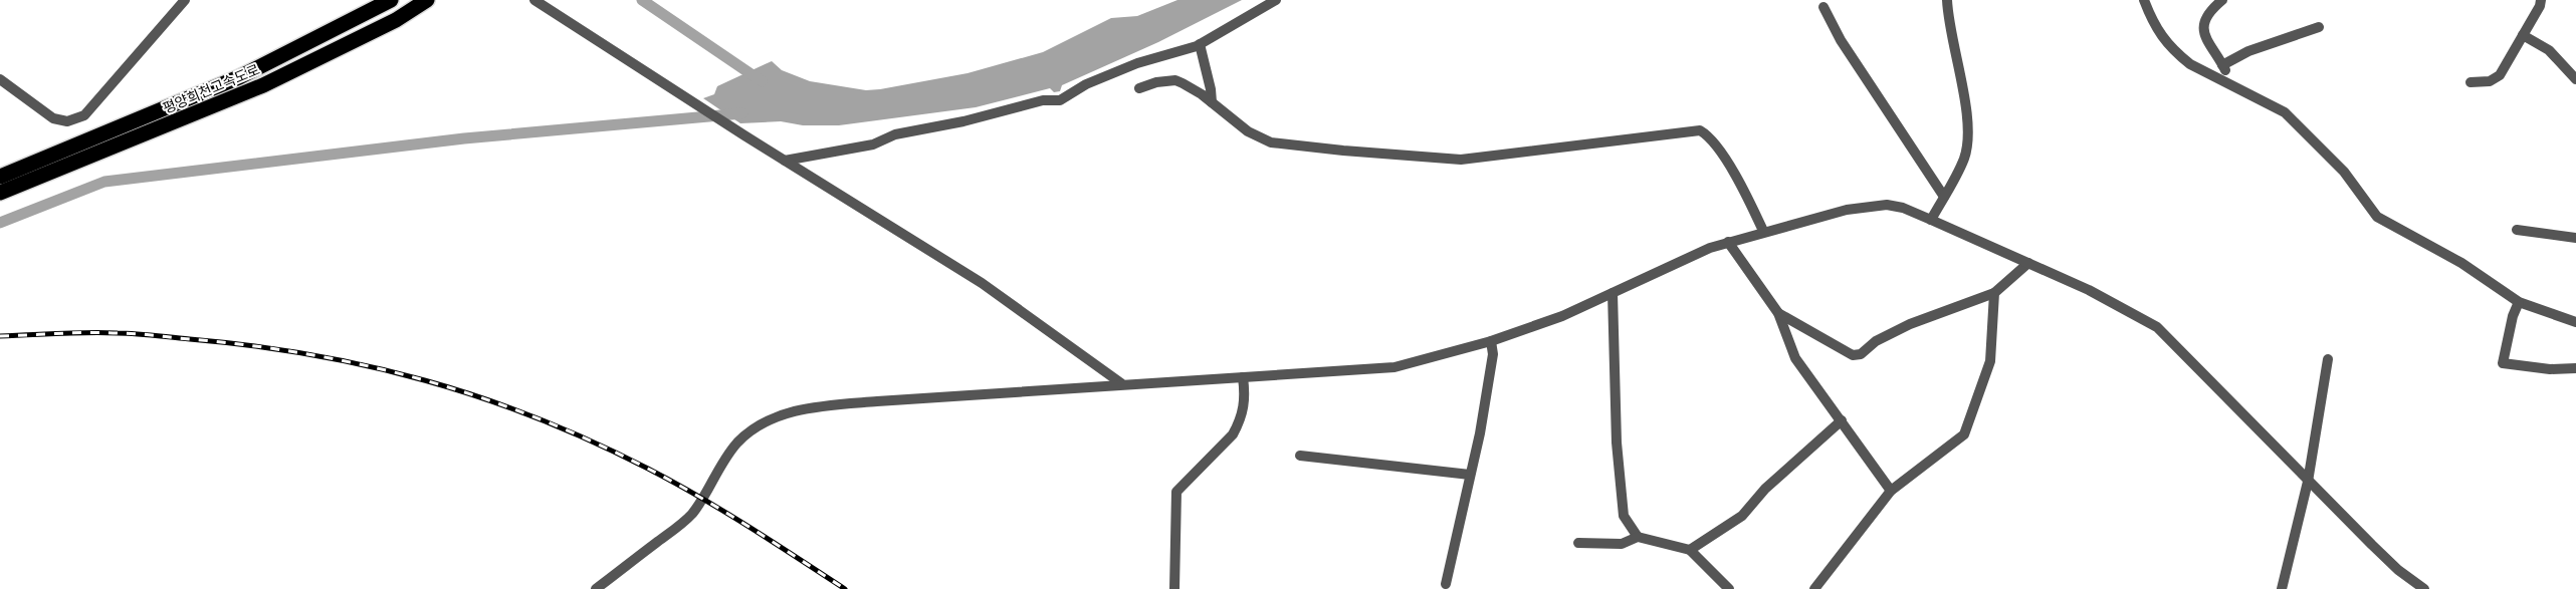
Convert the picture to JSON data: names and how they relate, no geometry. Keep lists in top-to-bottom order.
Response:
{
  "streets": {
    "highway": ["평양희천고속도로"]
  }
}
